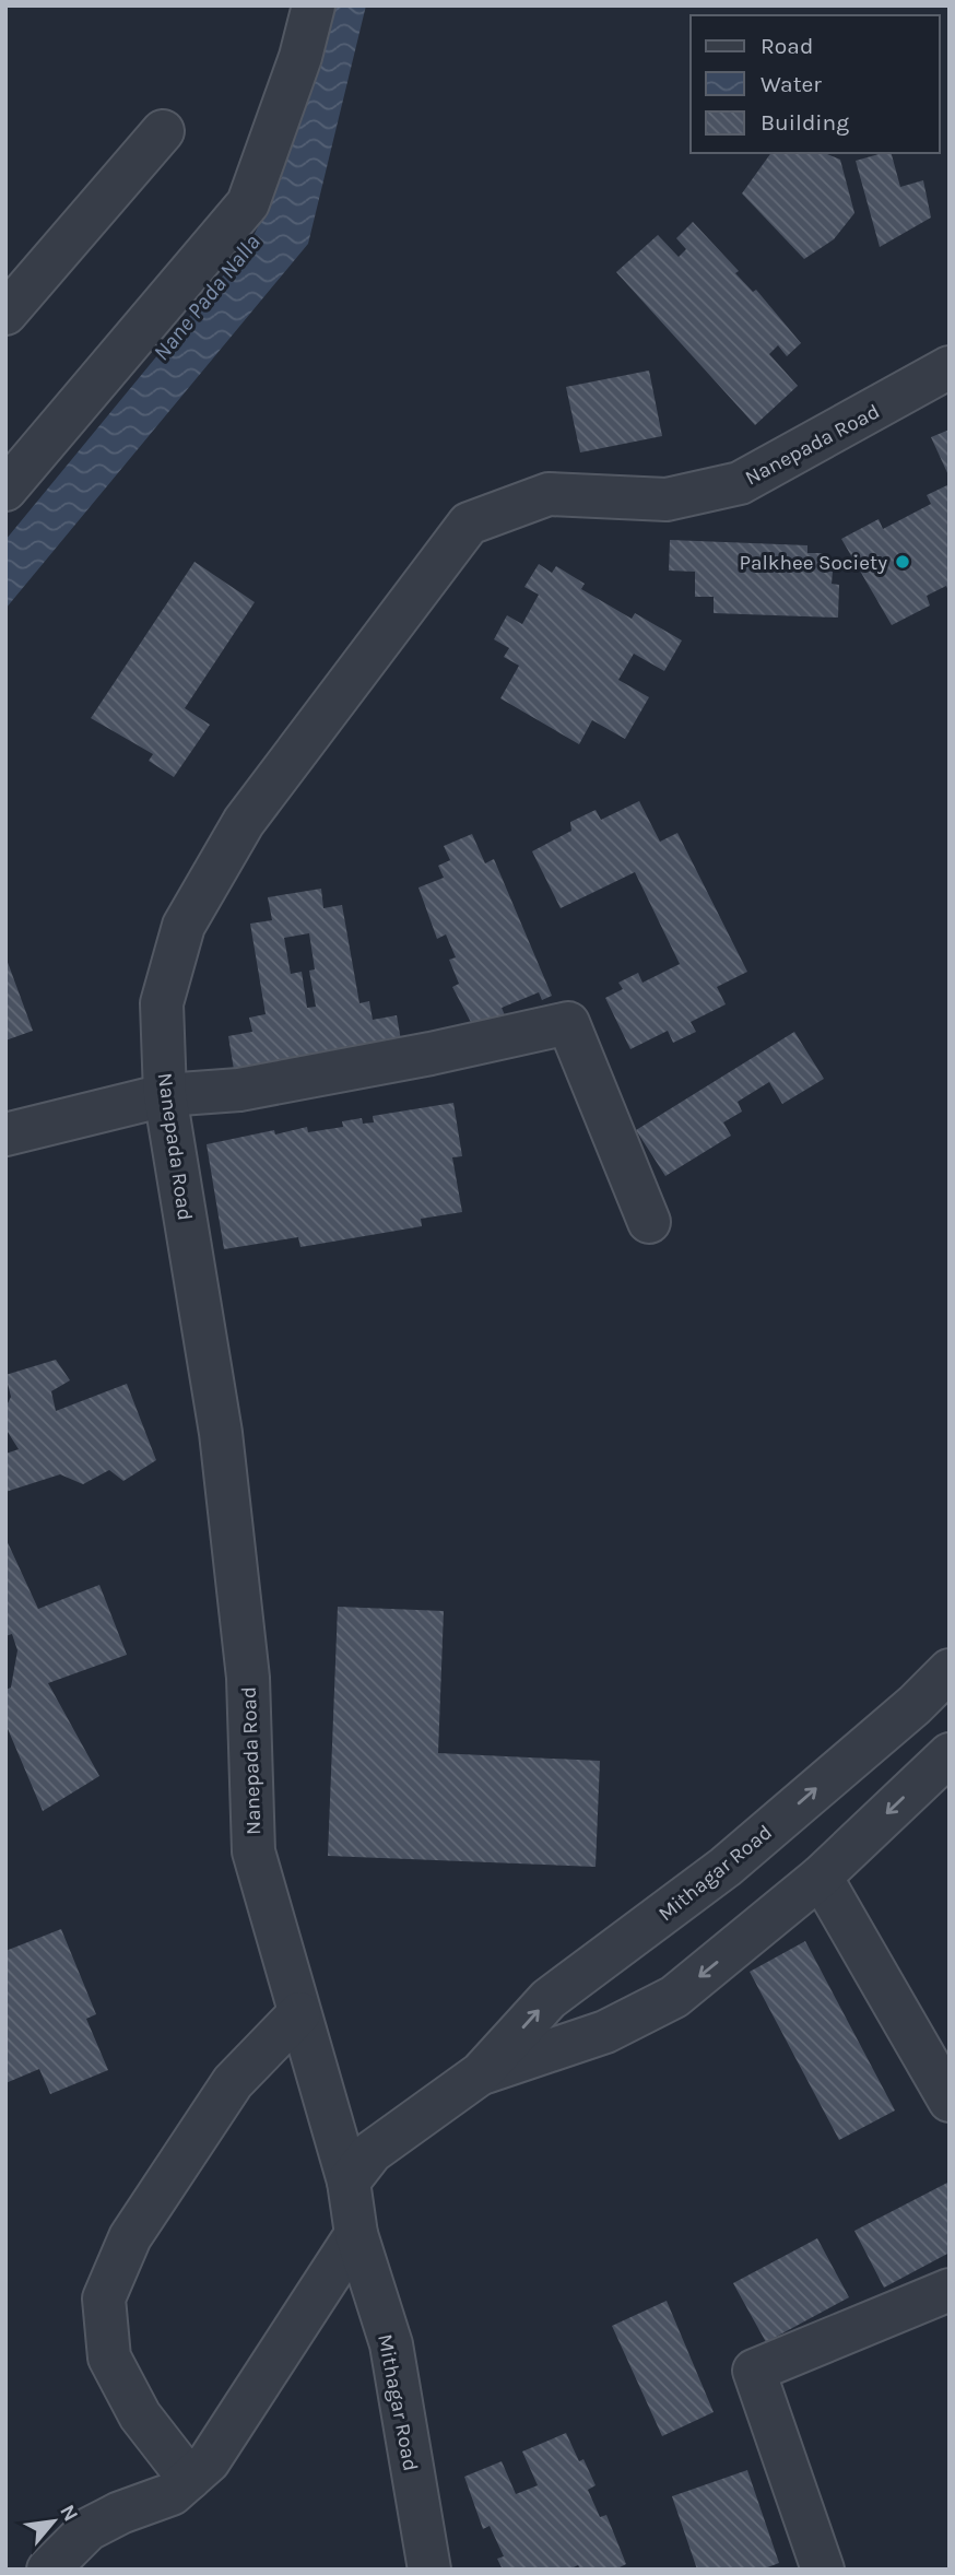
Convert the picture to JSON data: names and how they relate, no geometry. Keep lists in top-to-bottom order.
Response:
{
  "streets": {
    "street": ["Nanepada Road", "Mithagar Road"]
  },
  "crossings": [
    ["Nanepada Road", "Mithagar Road"]
  ],
  "water": ["Nane Pada Nalla"],
  "places": ["Palkhee Society"],
  "legend": ["Road", "Water", "Building"],
  "north": "top right"
}
